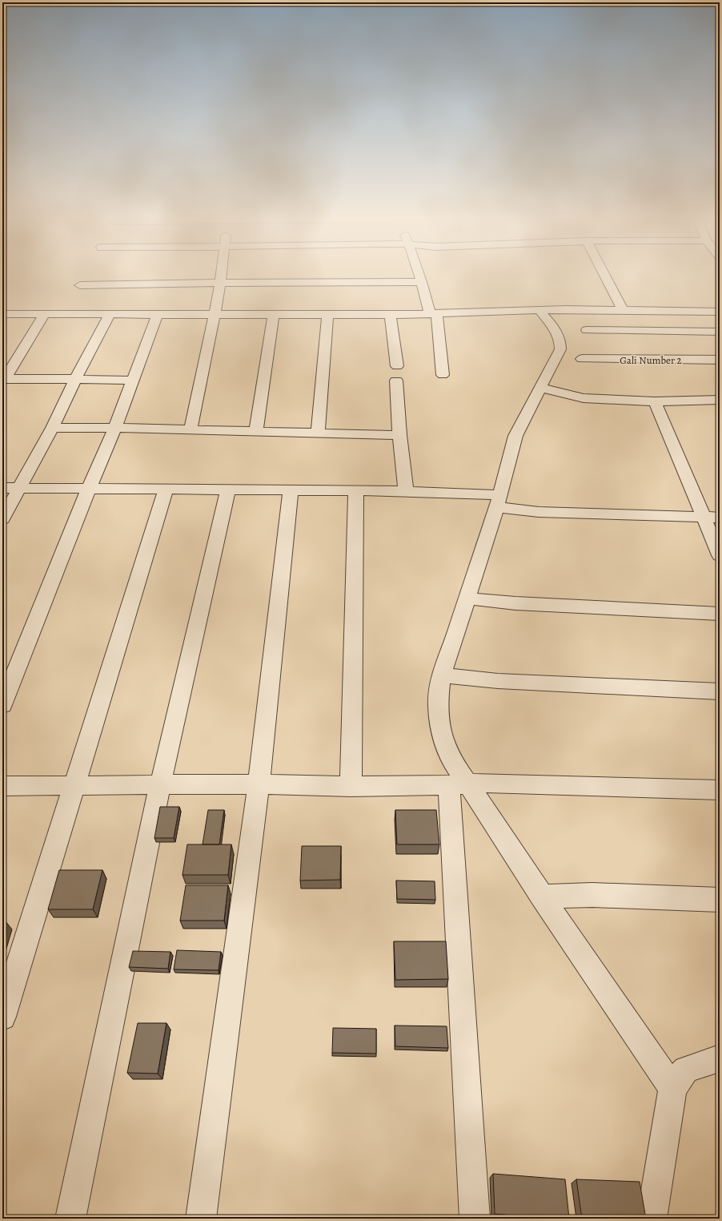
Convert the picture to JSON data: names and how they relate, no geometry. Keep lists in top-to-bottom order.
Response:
{
  "streets": {
    "street": ["Gali Number 2"]
  }
}
